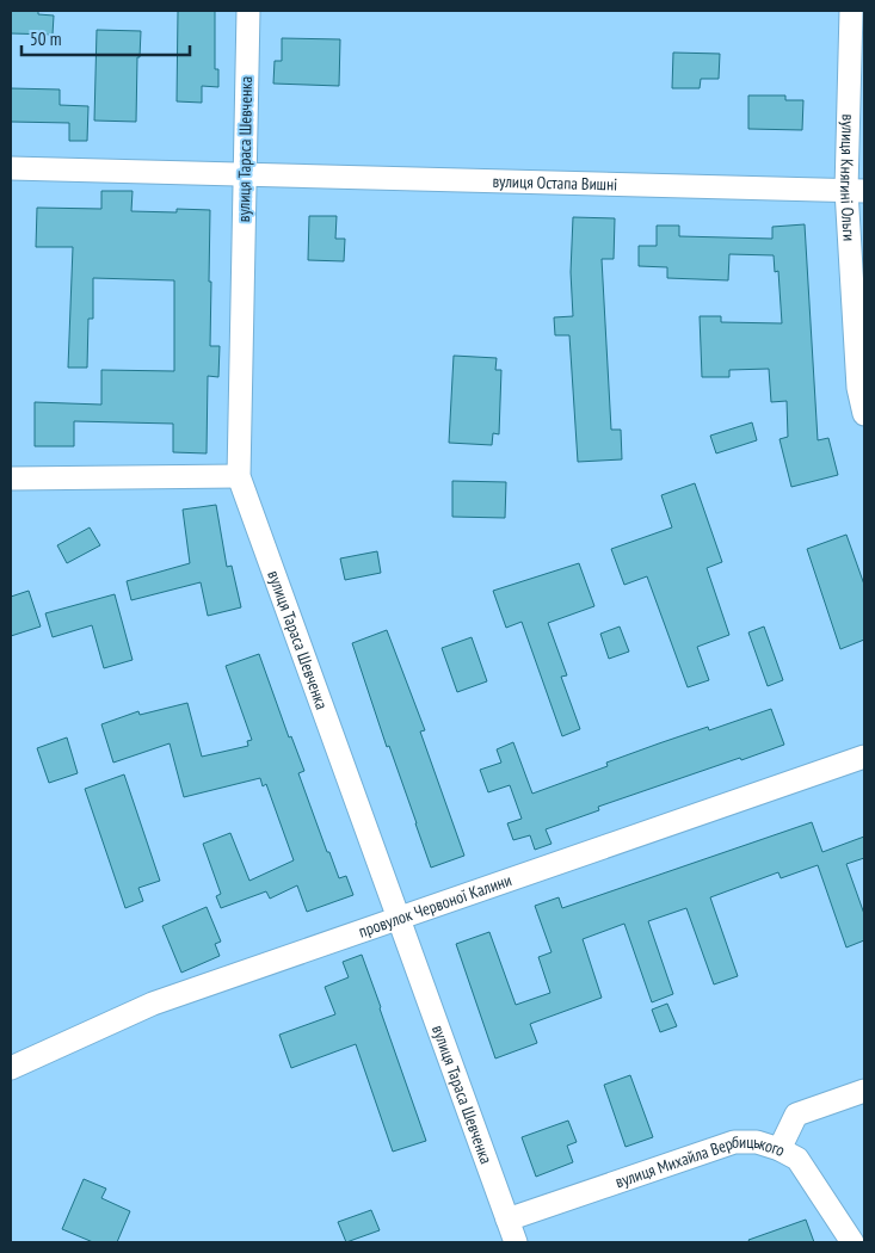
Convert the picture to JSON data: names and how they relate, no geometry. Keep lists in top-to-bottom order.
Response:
{
  "streets": {
    "street": [
      "вулиця Тараса Шевченка",
      "вулиця Княгині Ольги",
      "вулиця Остапа Вишні",
      "провулок Червоної Калини",
      "вулиця Михайла Вербицького"
    ]
  },
  "crossings": [
    ["вулиця Тараса Шевченка", "вулиця Остапа Вишні"],
    ["вулиця Тараса Шевченка", "провулок Червоної Калини"],
    ["вулиця Тараса Шевченка", "вулиця Михайла Вербицького"],
    ["вулиця Княгині Ольги", "вулиця Остапа Вишні"]
  ],
  "scale_bar": "50 m"
}
